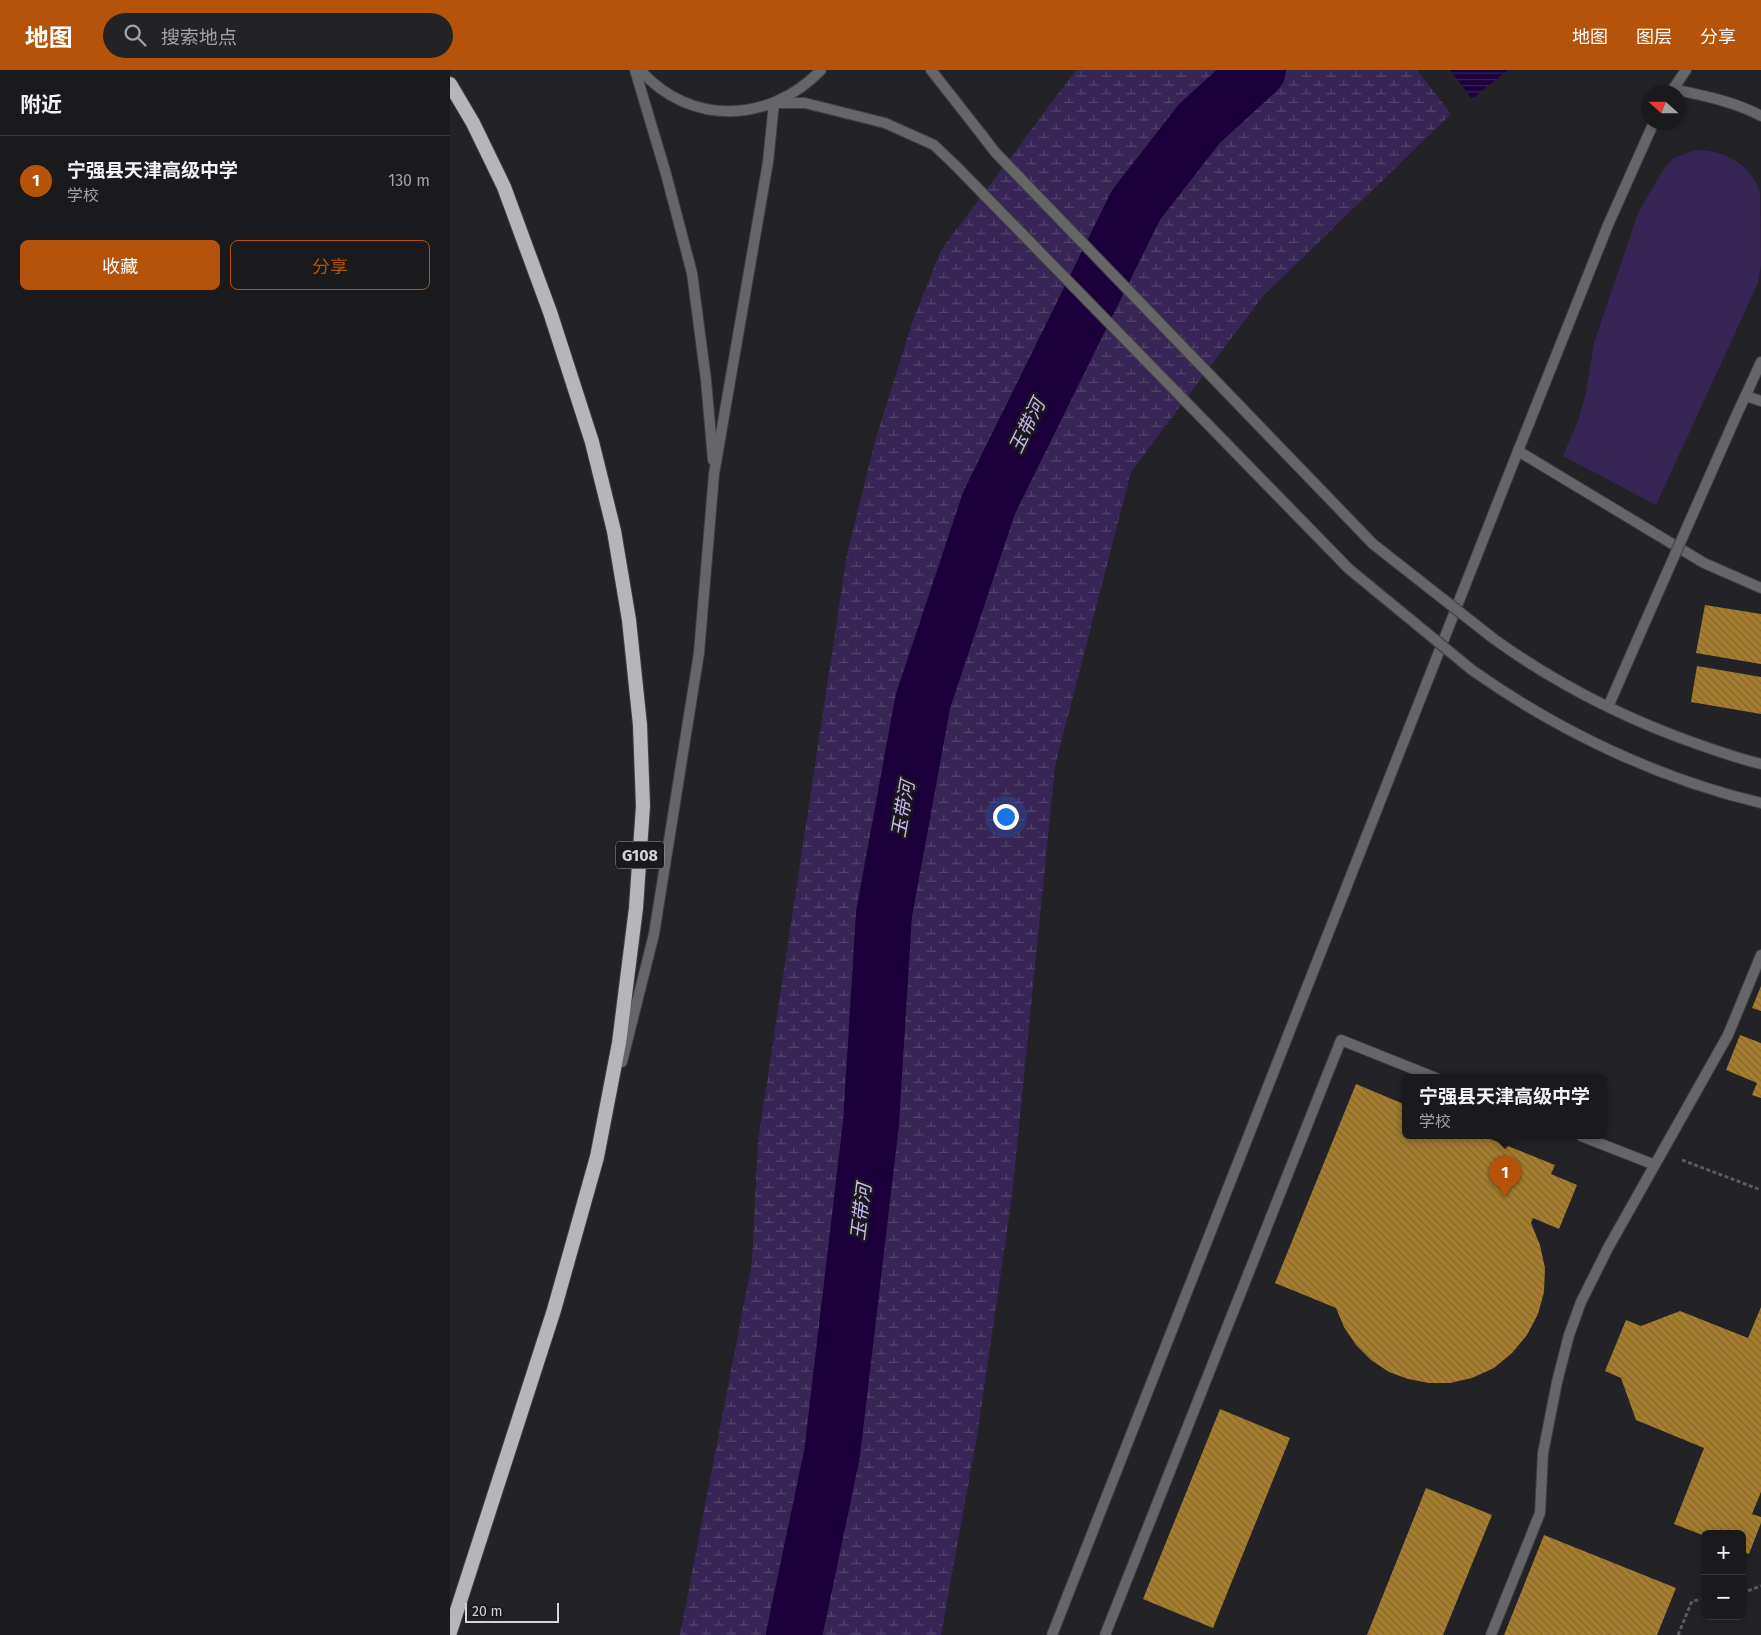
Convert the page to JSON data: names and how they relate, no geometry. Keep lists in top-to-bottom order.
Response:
{
  "streets": {
    "highway": ["G108"]
  },
  "water": ["玉带河"],
  "scale_bar": "20 m",
  "north": "left",
  "page": {
    "header": "地图",
    "search": "搜索地点",
    "nav": ["地图", "图层", "分享"],
    "heading": "附近",
    "list": [
      {
        "mark": "1",
        "name": "宁强县天津高级中学",
        "note": "学校",
        "value": "130 m"
      }
    ],
    "buttons": ["收藏", "分享"],
    "popup": ["宁强县天津高级中学", "学校"],
    "pins": "1",
    "map_buttons": ["+", "−"],
    "scale": "20 m"
  }
}
